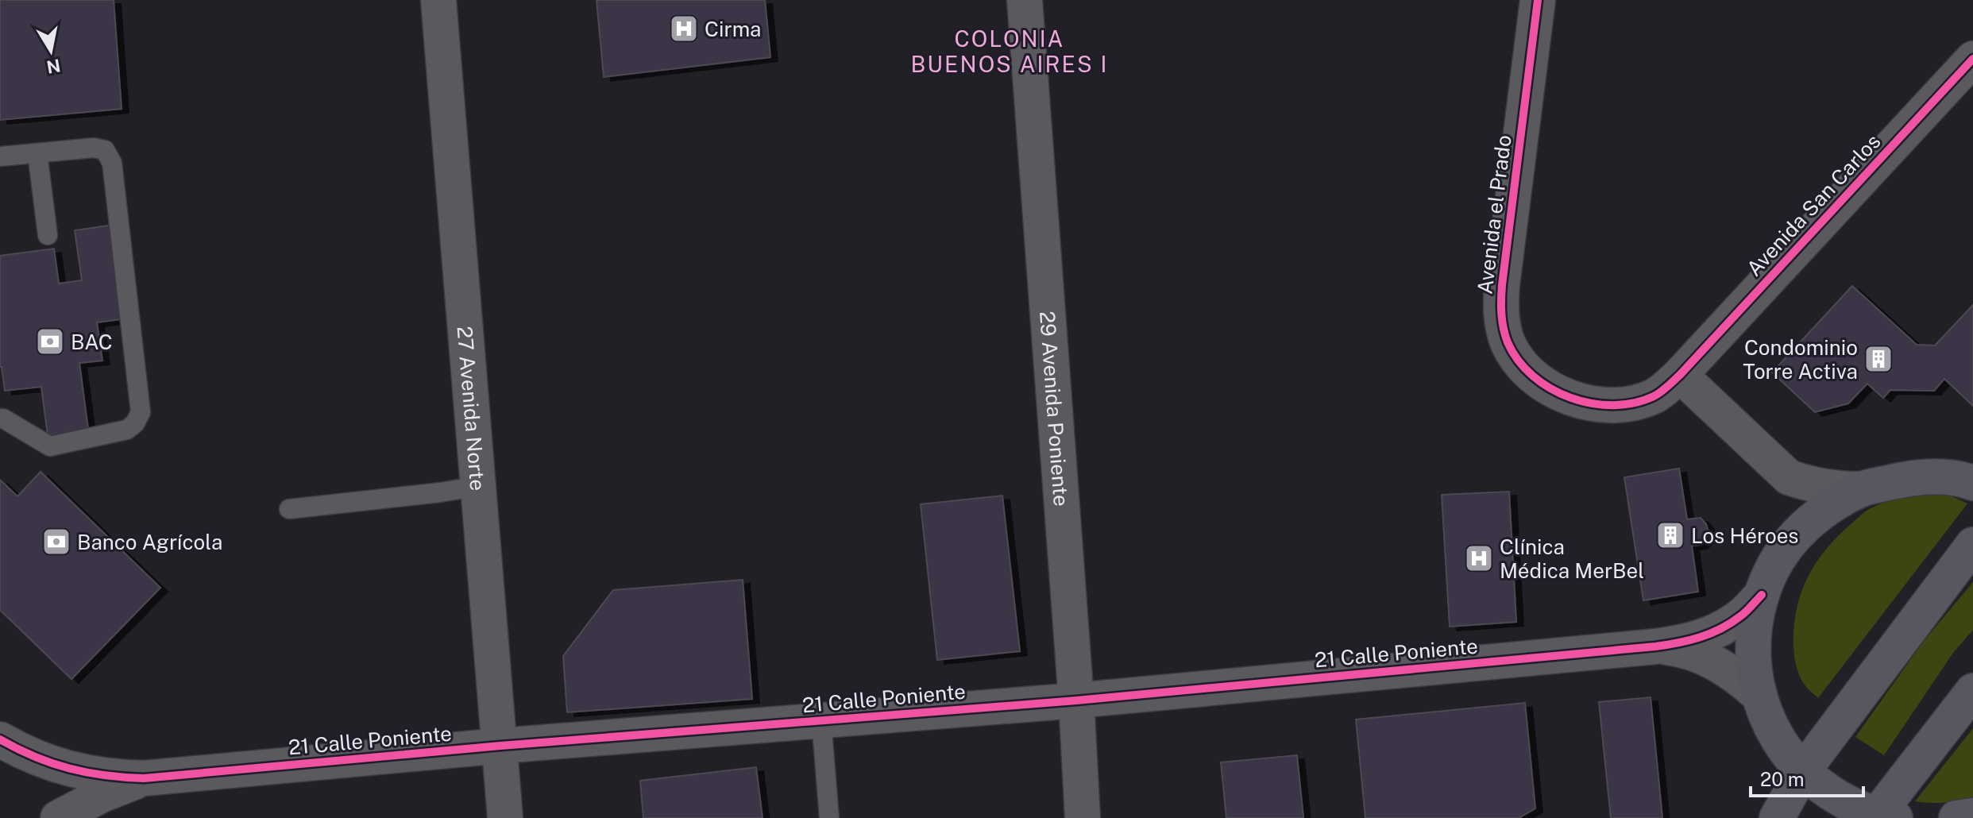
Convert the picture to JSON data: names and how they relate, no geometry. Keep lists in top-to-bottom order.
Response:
{
  "streets": {
    "street": [
      "Avenida San Carlos",
      "Avenida el Prado",
      "27 Avenida Norte",
      "29 Avenida Poniente",
      "21 Calle Poniente"
    ]
  },
  "crossings": [
    ["Avenida San Carlos", "Avenida el Prado"],
    ["27 Avenida Norte", "21 Calle Poniente"],
    ["29 Avenida Poniente", "21 Calle Poniente"]
  ],
  "districts": ["COLONIA BUENOS AIRES I"],
  "places": {
    "hospital": ["Cirma", "Clínica Médica MerBel"],
    "bank": ["BAC", "Banco Agrícola"],
    "building": ["Condominio Torre Activa", "Los Héroes"]
  },
  "scale_bar": "20 m",
  "north": "bottom"
}
